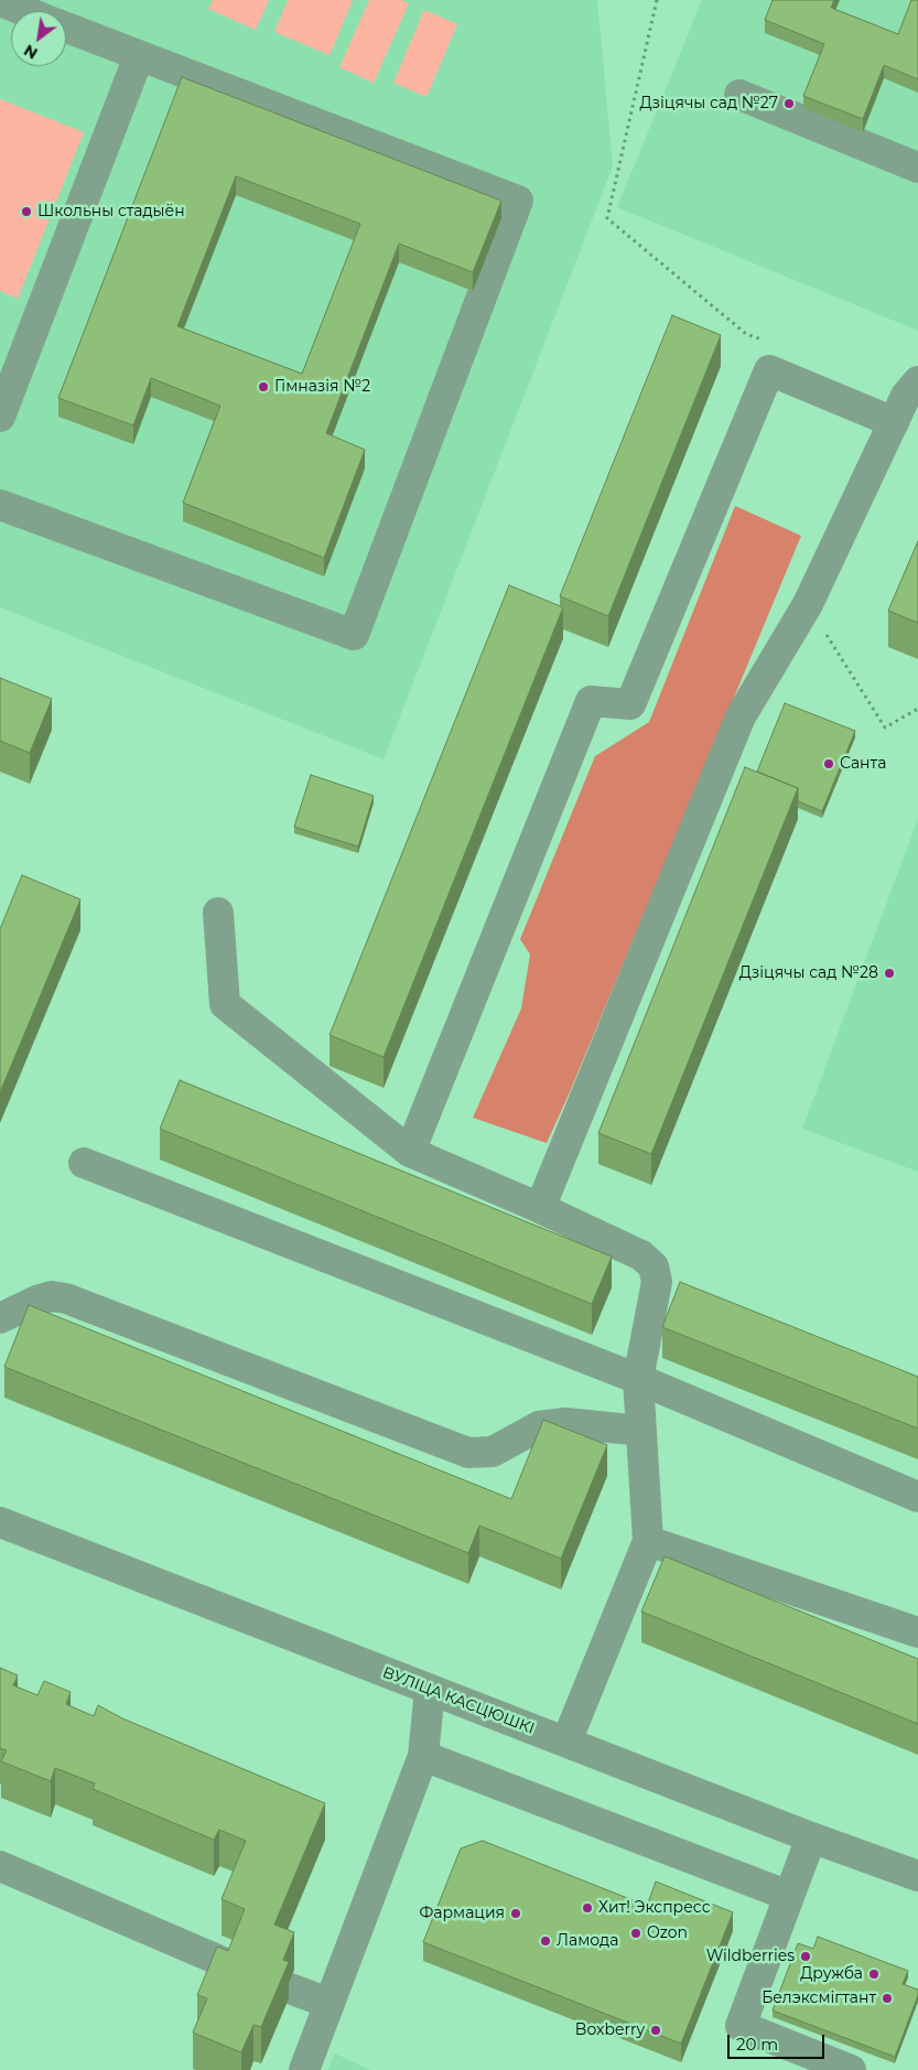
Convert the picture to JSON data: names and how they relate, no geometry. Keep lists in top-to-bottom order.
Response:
{
  "streets": {
    "street": ["ВУЛІЦА КАСЦЮШКІ"]
  },
  "places": [
    "Дзіцячы сад №27",
    "Школьны стадыён",
    "Гімназія №2",
    "Санта",
    "Дзіцячы сад №28",
    "Хит! Экспресс",
    "Фармация",
    "Ozon",
    "Ламода",
    "Wildberries",
    "Дружба",
    "Белэксмігтант",
    "Boxberry"
  ],
  "scale_bar": "20 m",
  "north": "bottom left"
}
